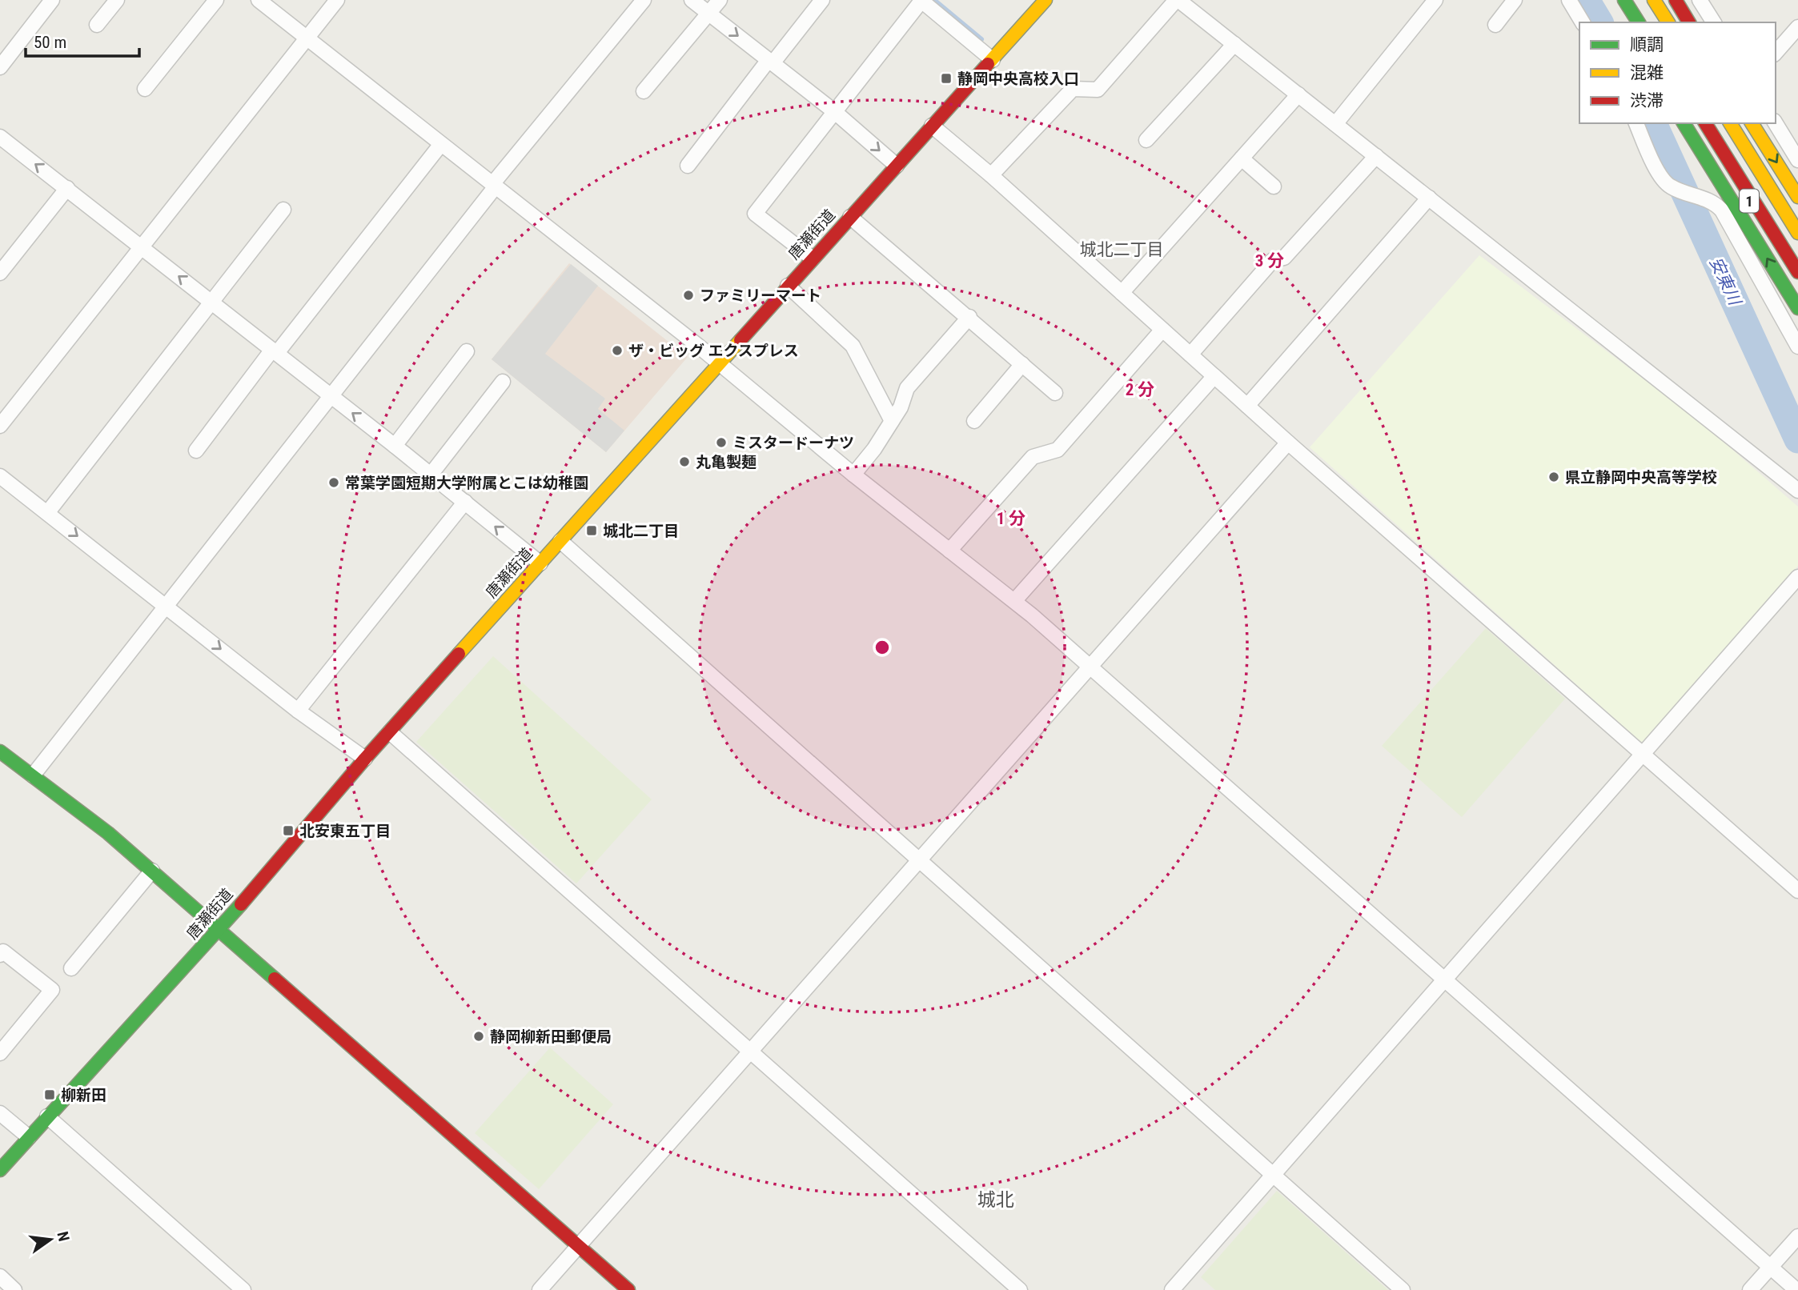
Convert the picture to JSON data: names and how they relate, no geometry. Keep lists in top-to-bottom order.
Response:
{
  "streets": {
    "main road": ["1", "唐瀬街道"]
  },
  "districts": ["城北二丁目", "城北"],
  "water": ["安東川"],
  "places": {
    "transit": [
      "静岡中央高校入口",
      "城北二丁目",
      "北安東五丁目",
      "柳新田"
    ],
    "other": [
      "ファミリーマート",
      "ザ・ビッグ エクスプレス",
      "ミスタードーナツ",
      "丸亀製麺",
      "県立静岡中央高等学校",
      "常葉学園短期大学附属とこは幼稚園",
      "静岡柳新田郵便局"
    ]
  },
  "legend": ["順調", "混雑", "渋滞"],
  "scale_bar": "50 m",
  "north": "right",
  "rings": ["3 分", "2 分", "1 分"]
}
